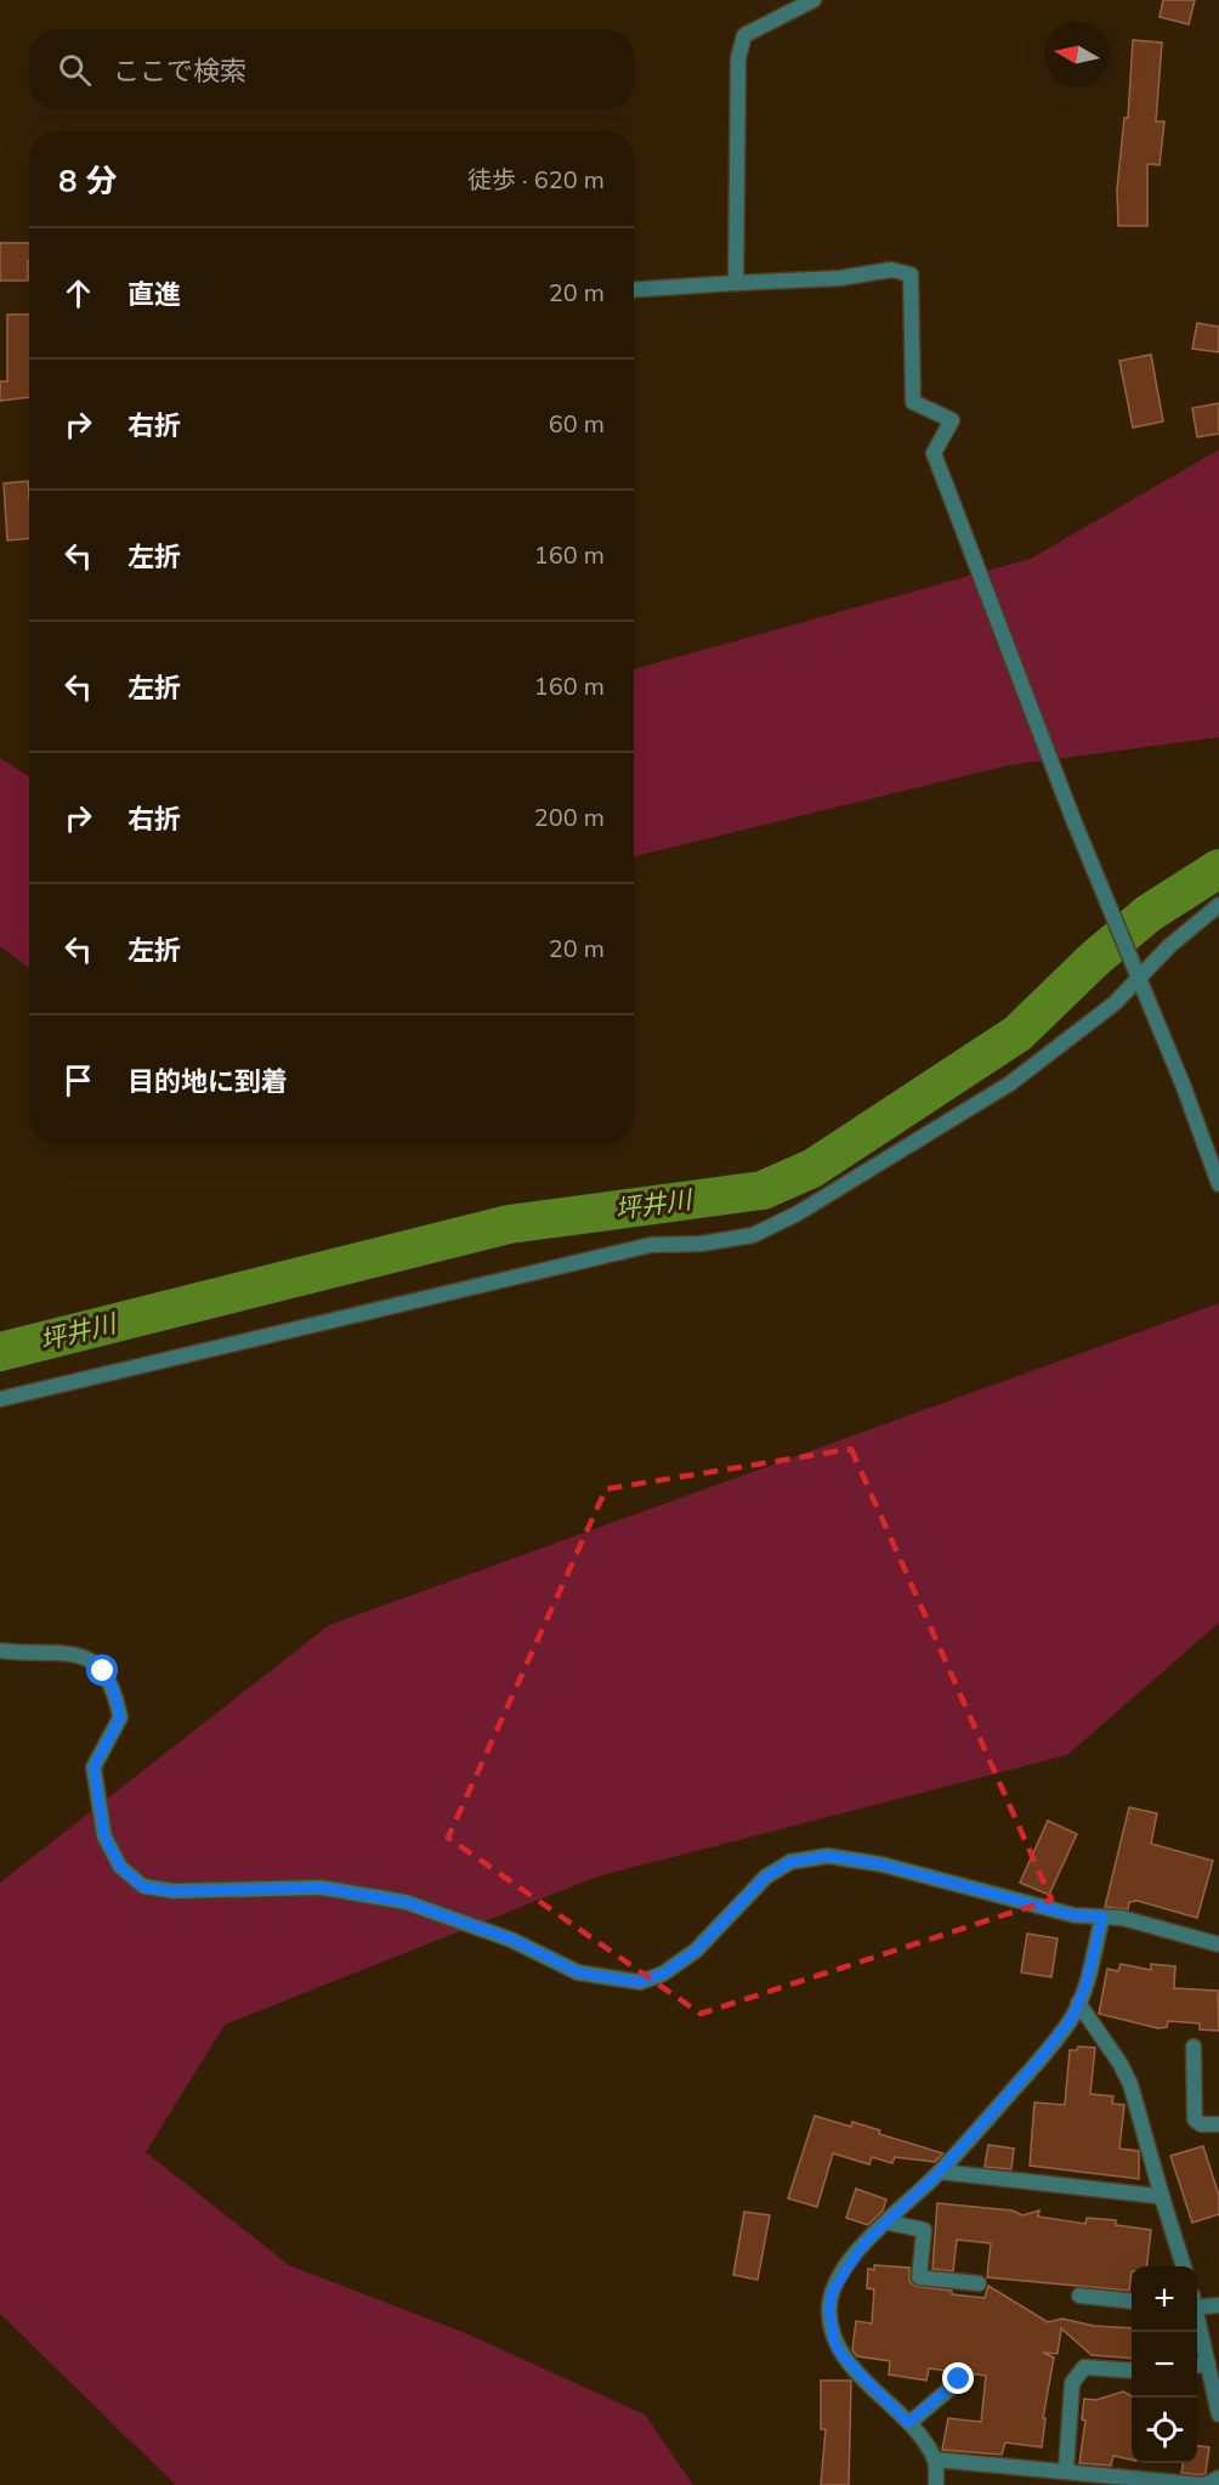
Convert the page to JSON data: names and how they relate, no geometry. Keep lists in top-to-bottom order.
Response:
{
  "water": ["坪井川"],
  "north": "left",
  "page": {
    "search": "ここで検索",
    "heading": ["8 分", "徒歩 · 620 m"],
    "list": [
      ["直進", "20 m"],
      ["右折", "60 m"],
      ["左折", "160 m"],
      ["左折", "160 m"],
      ["右折", "200 m"],
      ["左折", "20 m"],
      "目的地に到着"
    ],
    "map_buttons": ["+", "−"]
  }
}
